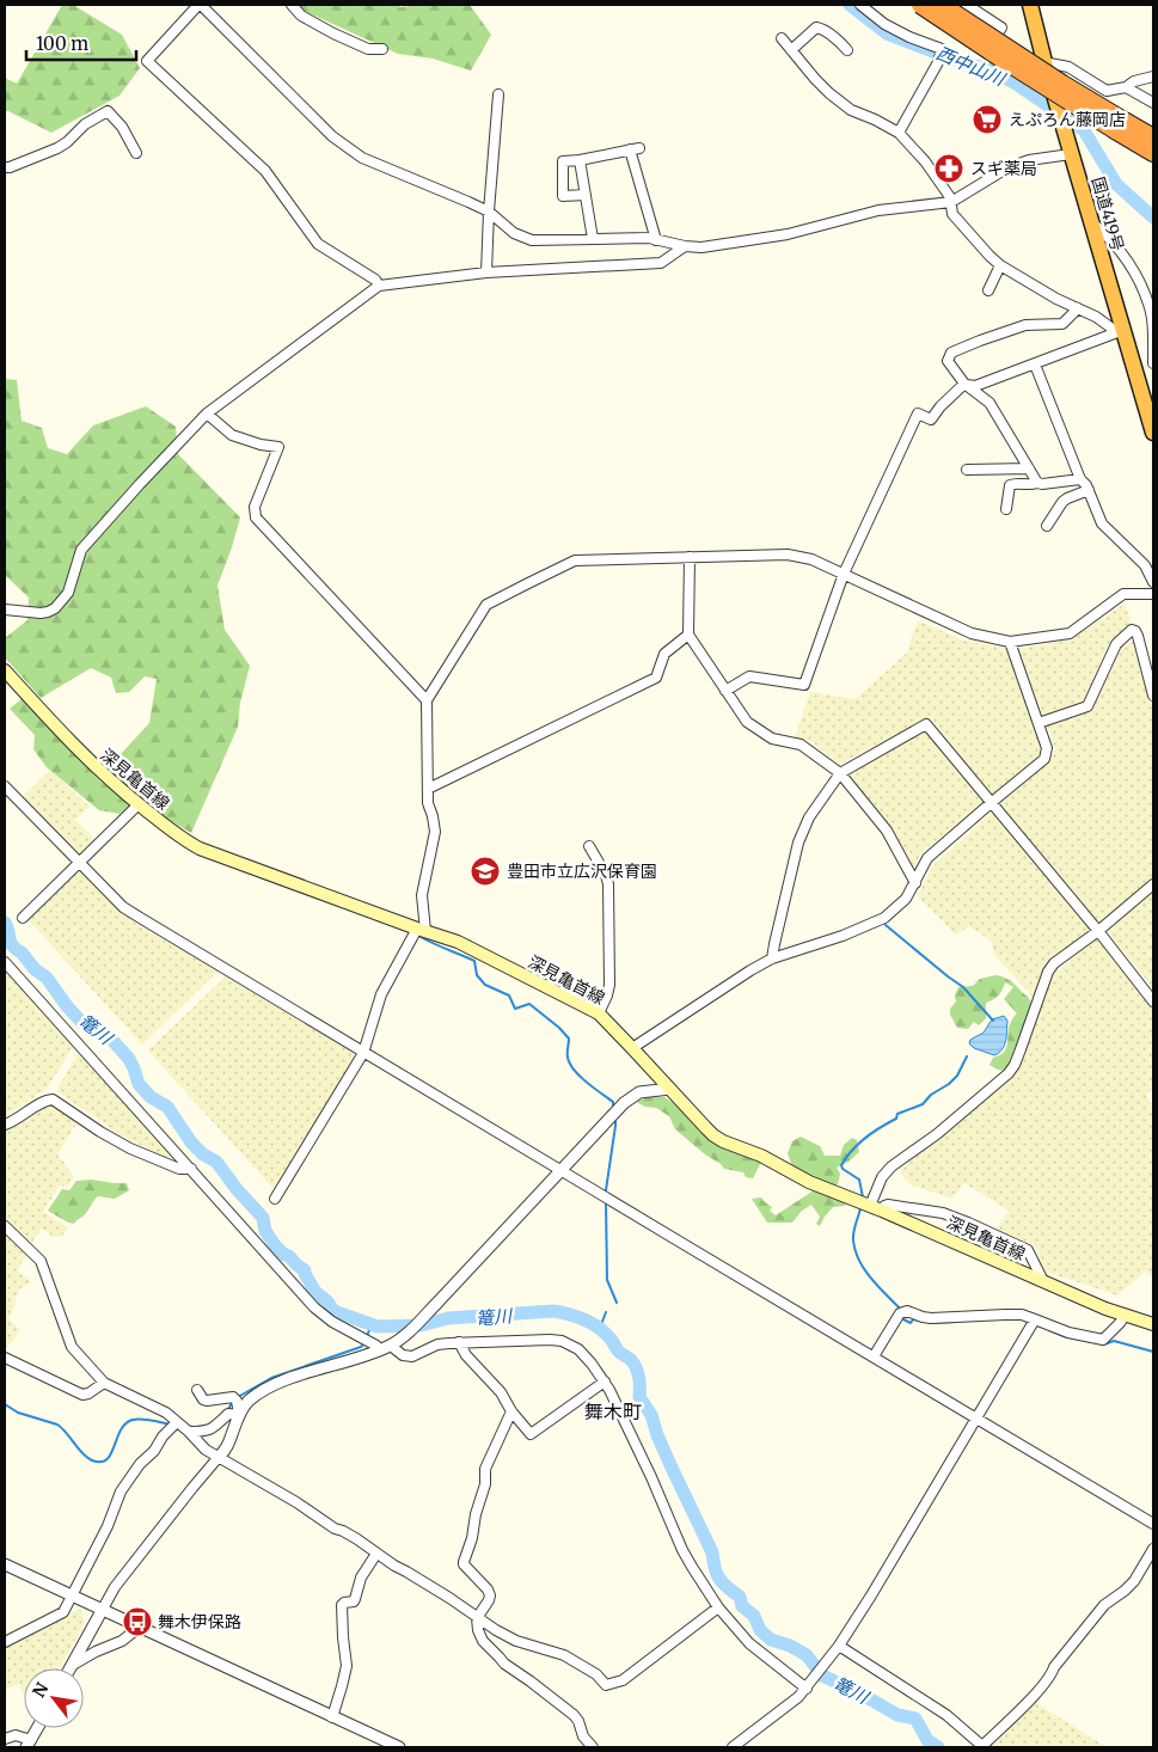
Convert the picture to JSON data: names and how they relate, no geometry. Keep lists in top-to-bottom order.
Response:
{
  "streets": {
    "highway": ["国道419号"],
    "main road": ["深見亀首線"]
  },
  "districts": ["舞木町"],
  "water": ["西中山川", "篭川"],
  "places": {
    "supermarket": ["えぷろん藤岡店"],
    "pharmacy": ["スギ薬局"],
    "school or university": ["豊田市立広沢保育園"],
    "bus stop": ["舞木伊保路"]
  },
  "scale_bar": "100 m",
  "north": "top left"
}
